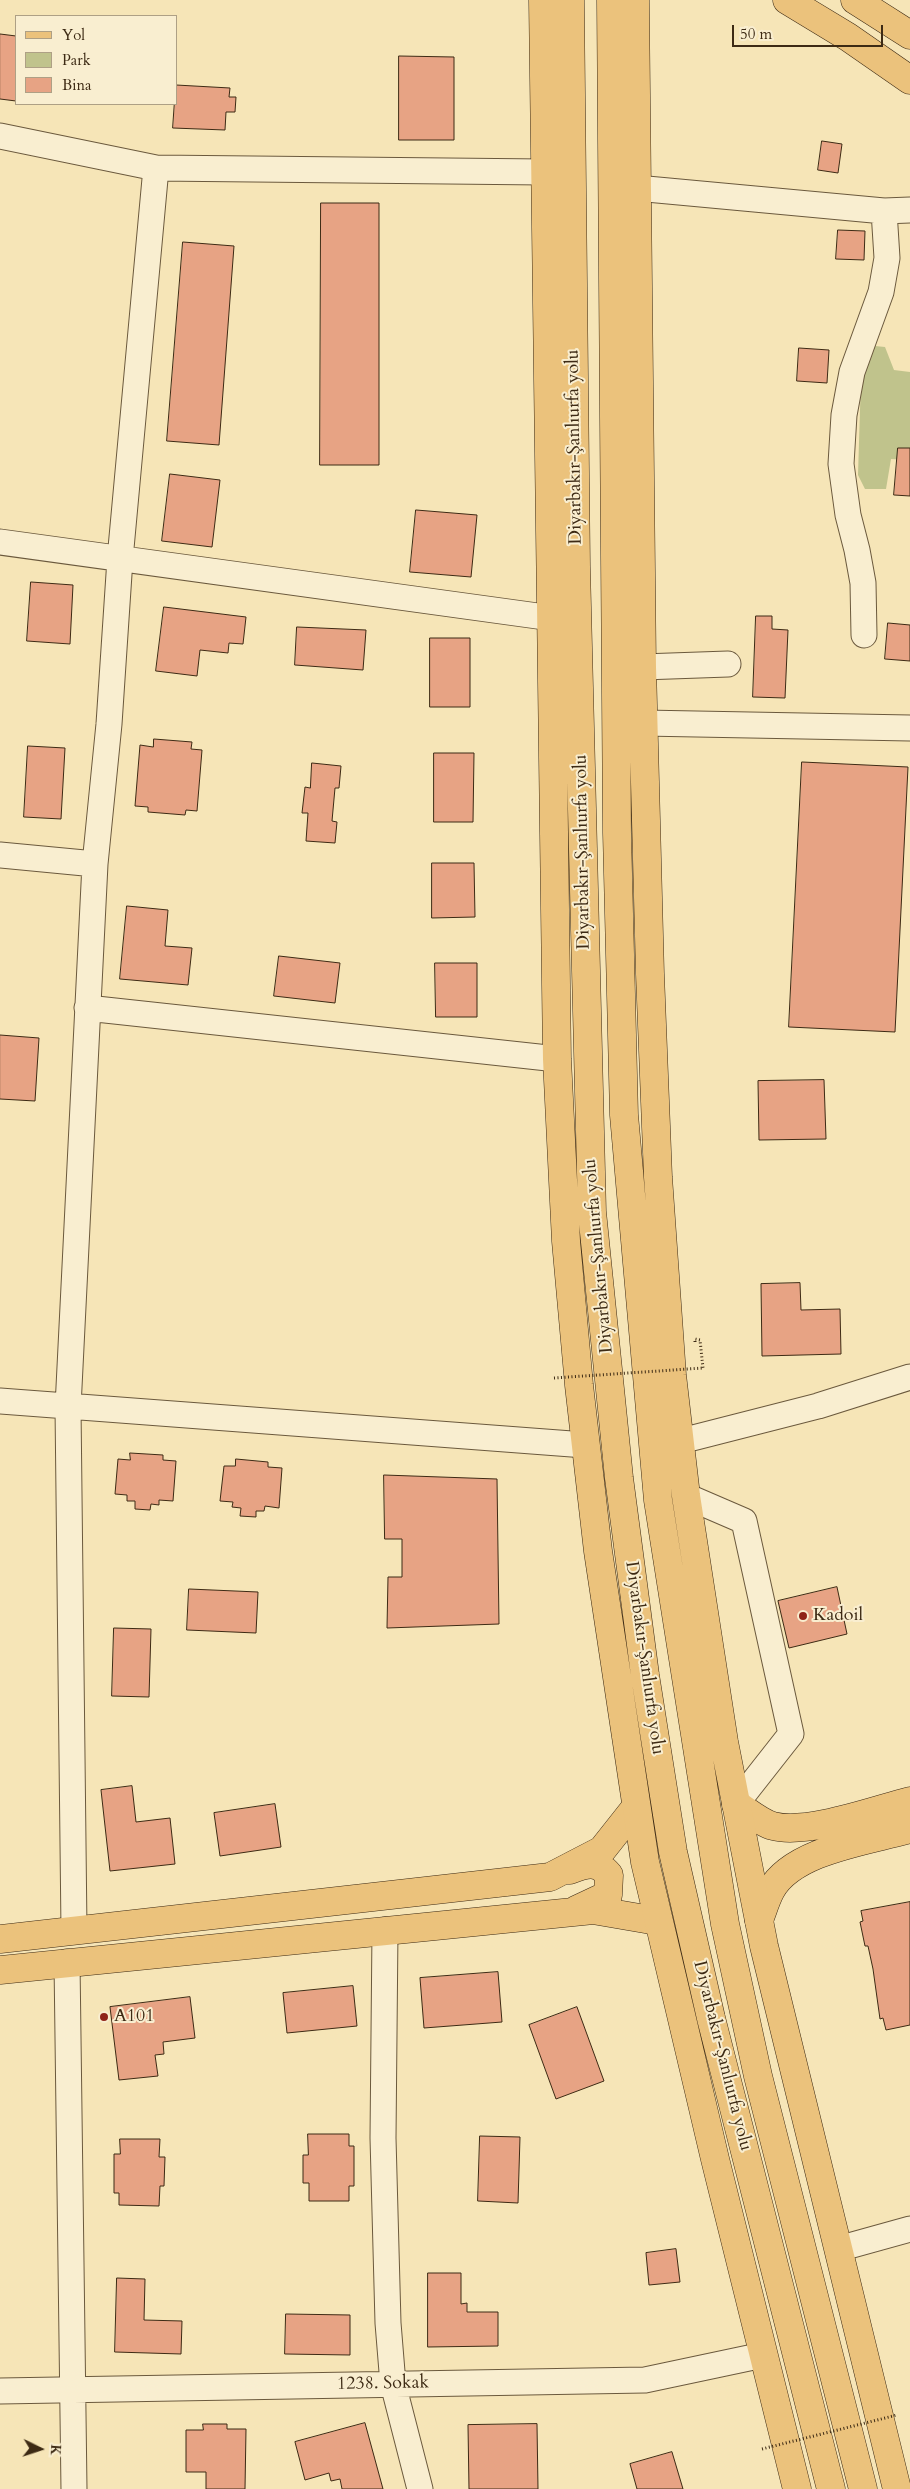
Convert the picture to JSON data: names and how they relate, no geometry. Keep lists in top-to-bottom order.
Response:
{
  "streets": {
    "main road": ["Diyarbakır-Şanlıurfa yolu"],
    "street": ["1238. Sokak"]
  },
  "places": ["Kadoil", "A101"],
  "legend": ["Yol", "Park", "Bina"],
  "scale_bar": "50 m",
  "north": "right"
}
